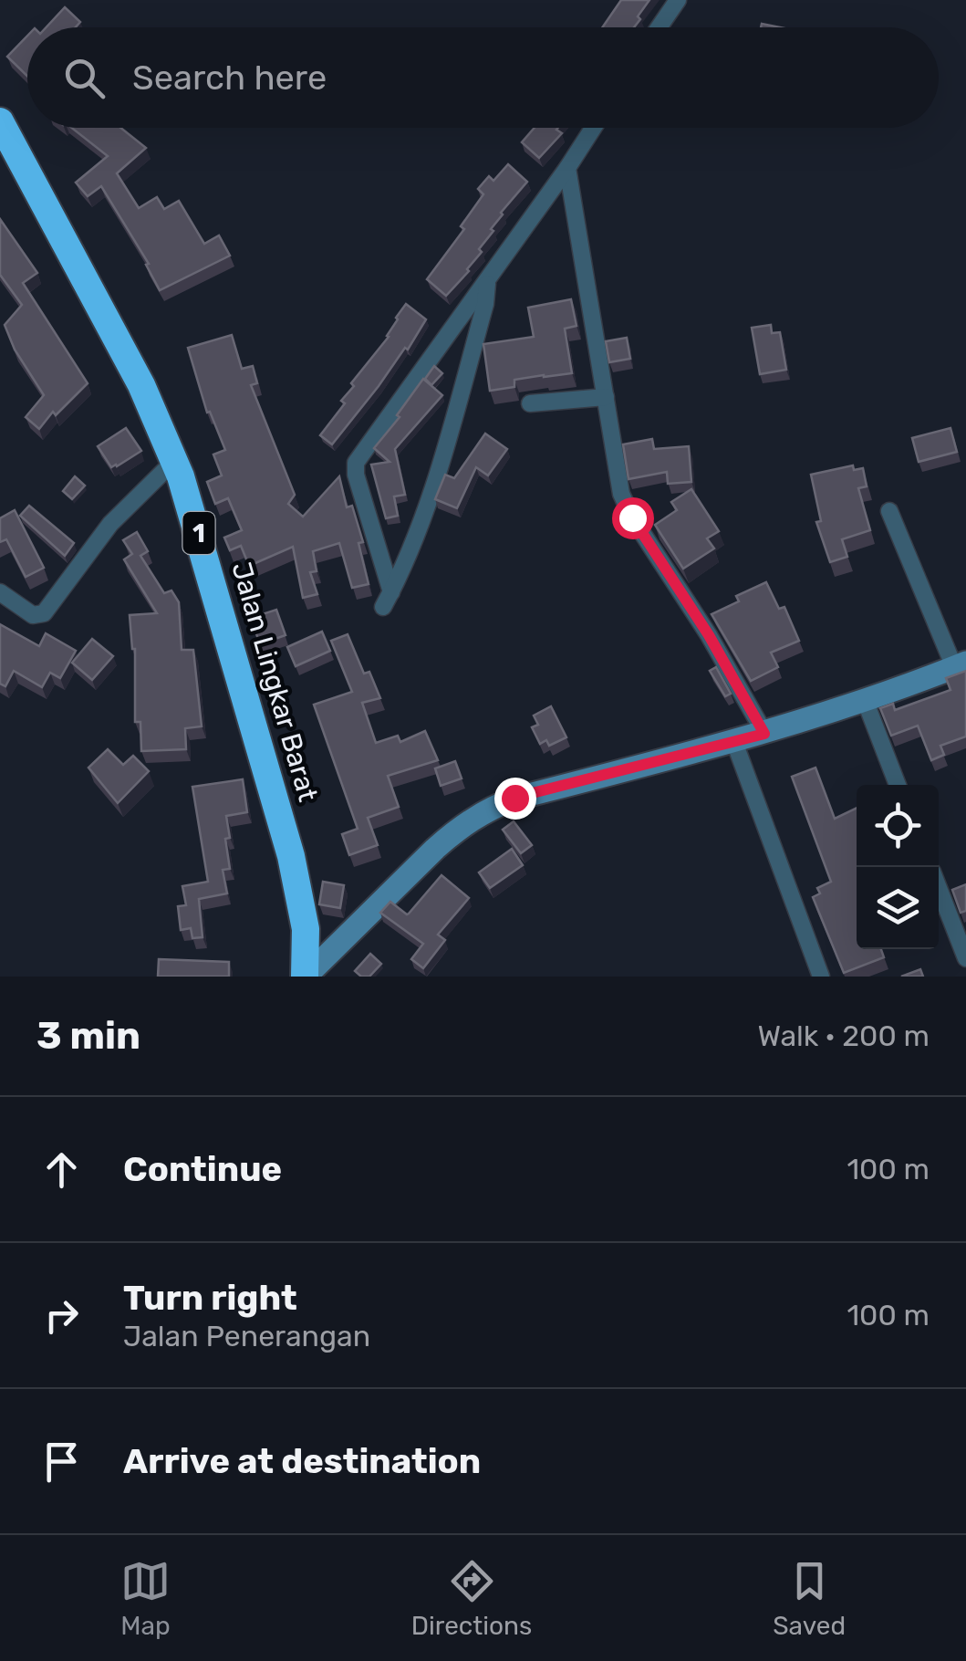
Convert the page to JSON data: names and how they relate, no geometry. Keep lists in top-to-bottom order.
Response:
{
  "streets": {
    "highway": ["1", "Jalan Lingkar Barat"]
  },
  "page": {
    "search": "Search here",
    "heading": ["3 min", "Walk · 200 m"],
    "list": [
      ["Continue", "100 m"],
      ["Turn right", "Jalan Penerangan", "100 m"],
      "Arrive at destination"
    ],
    "nav": ["Map", "Directions", "Saved"]
  }
}
